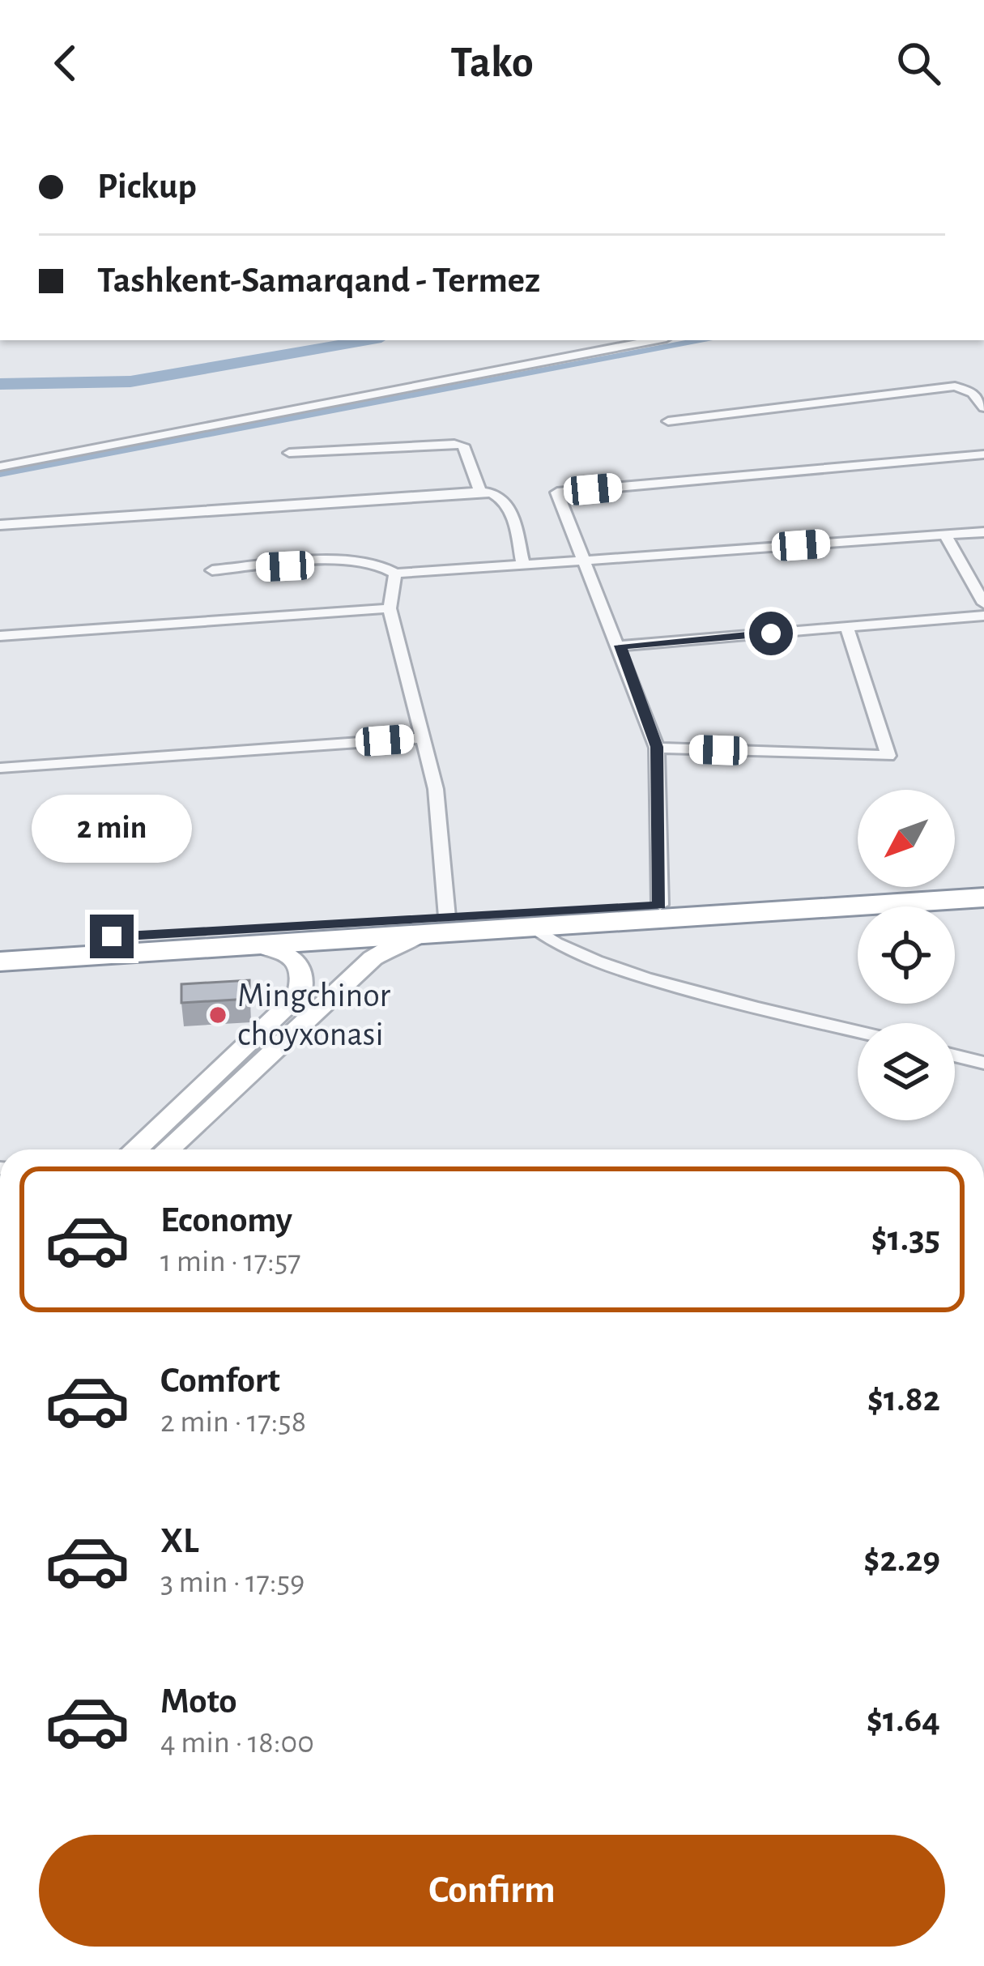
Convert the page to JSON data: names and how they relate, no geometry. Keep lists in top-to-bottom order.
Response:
{
  "places": ["Mingchinor choyxonasi"],
  "north": "bottom left",
  "page": {
    "header": "Tako",
    "banner": ["Pickup", "Tashkent-Samarqand - Termez"],
    "bubble": "2 min",
    "list": [
      {
        "name": "Economy",
        "note": "1 min · 17:57",
        "value": "$1.35"
      },
      {
        "name": "Comfort",
        "note": "2 min · 17:58",
        "value": "$1.82"
      },
      {
        "name": "XL",
        "note": "3 min · 17:59",
        "value": "$2.29"
      },
      {
        "name": "Moto",
        "note": "4 min · 18:00",
        "value": "$1.64"
      }
    ],
    "buttons": "Confirm"
  }
}
